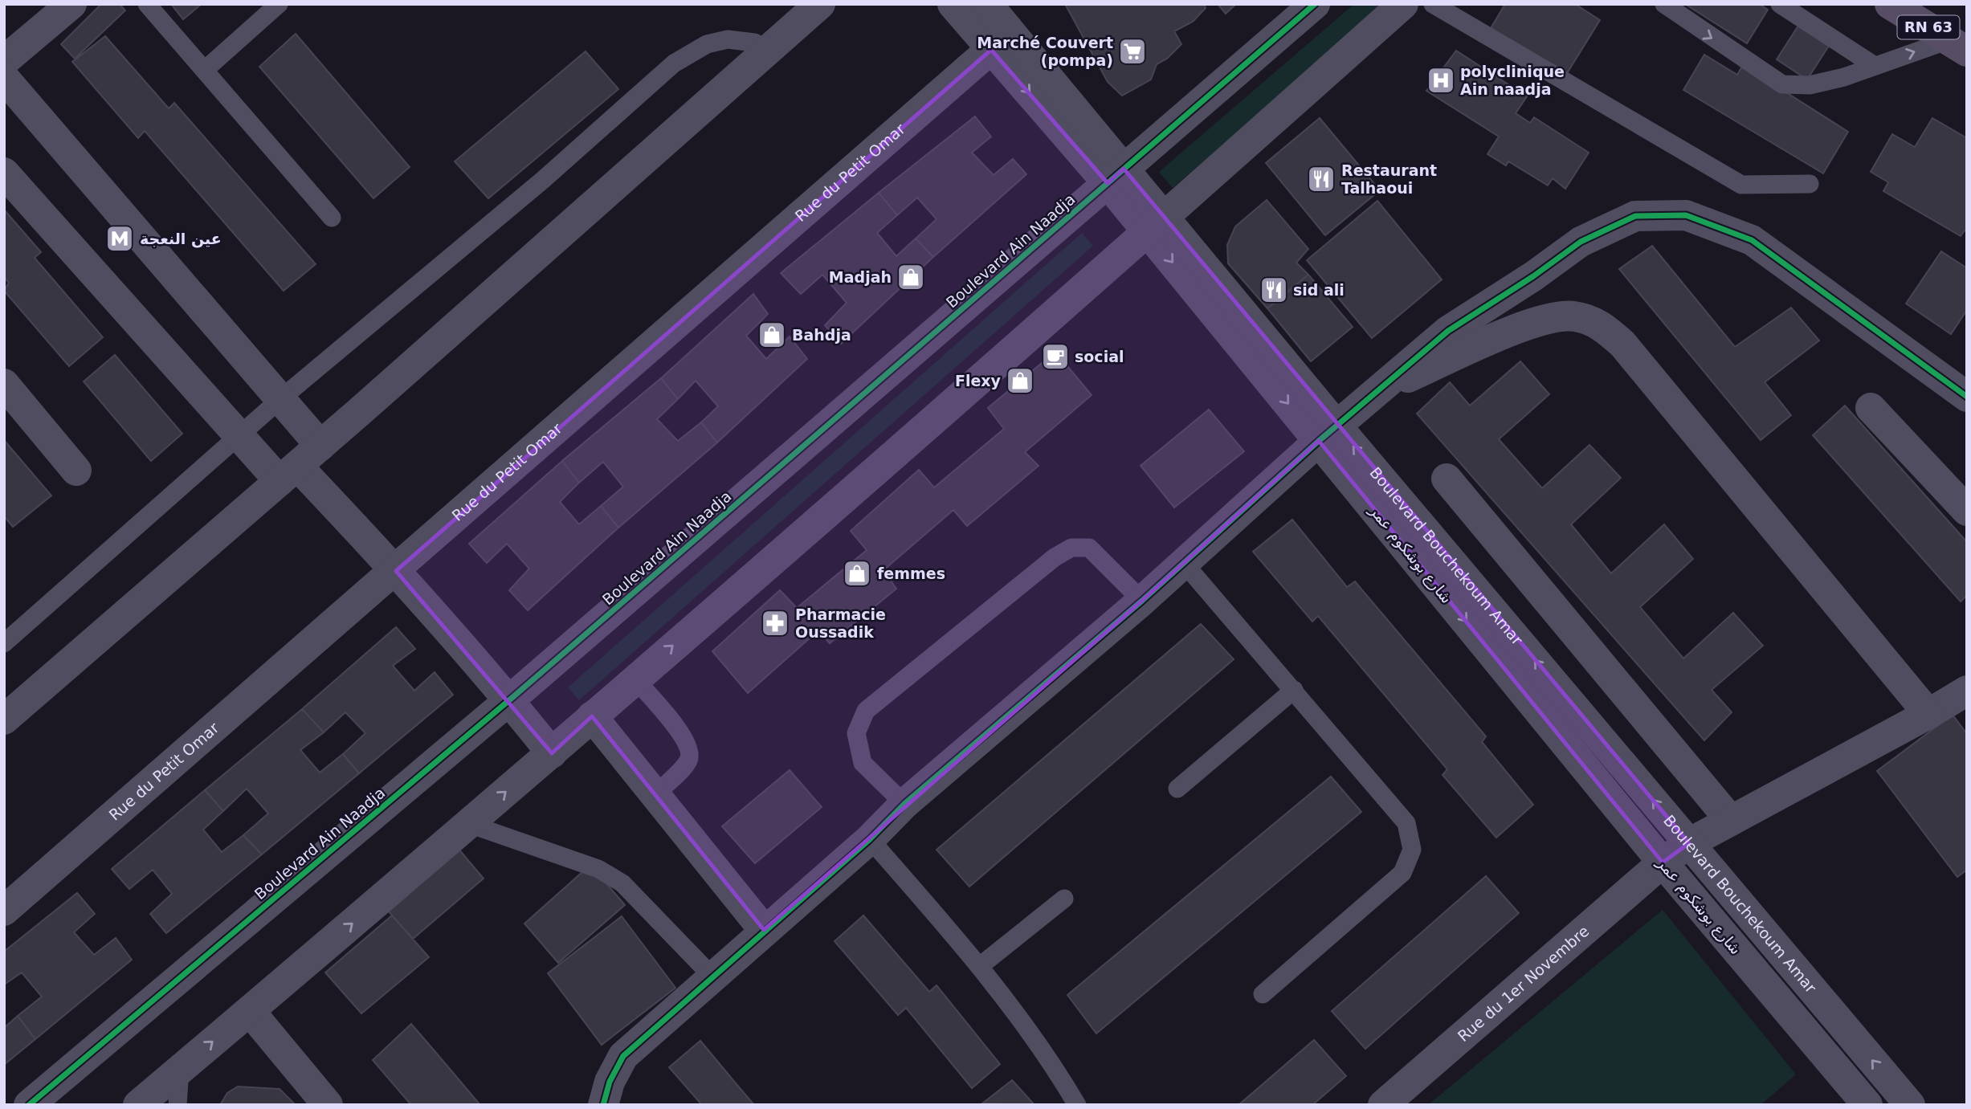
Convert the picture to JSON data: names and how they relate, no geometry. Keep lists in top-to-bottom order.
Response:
{
  "streets": {
    "main road": ["RN 63"],
    "street": [
      "Rue du Petit Omar",
      "Boulevard Ain Naadja",
      "شارع بوشكوم عمر",
      "Boulevard Bouchekoum Amar",
      "Rue du 1er Novembre"
    ]
  },
  "crossings": [
    ["Rue du Petit Omar", "شارع بوشكوم عمر"],
    ["Boulevard Ain Naadja", "شارع بوشكوم عمر"],
    ["شارع بوشكوم عمر", "Boulevard Bouchekoum Amar"],
    ["شارع بوشكوم عمر", "Rue du 1er Novembre"],
    ["Boulevard Bouchekoum Amar", "Rue du 1er Novembre"]
  ],
  "places": {
    "supermarket": ["Marché Couvert (pompa)"],
    "hospital": ["polyclinique Ain naadja"],
    "restaurant": ["Restaurant Talhaoui", "sid ali"],
    "metro station": ["عين النعجة"],
    "shop": [
      "Madjah",
      "Bahdja",
      "Flexy",
      "femmes"
    ],
    "cafe": ["social"],
    "pharmacy": ["Pharmacie Oussadik"]
  }
}
